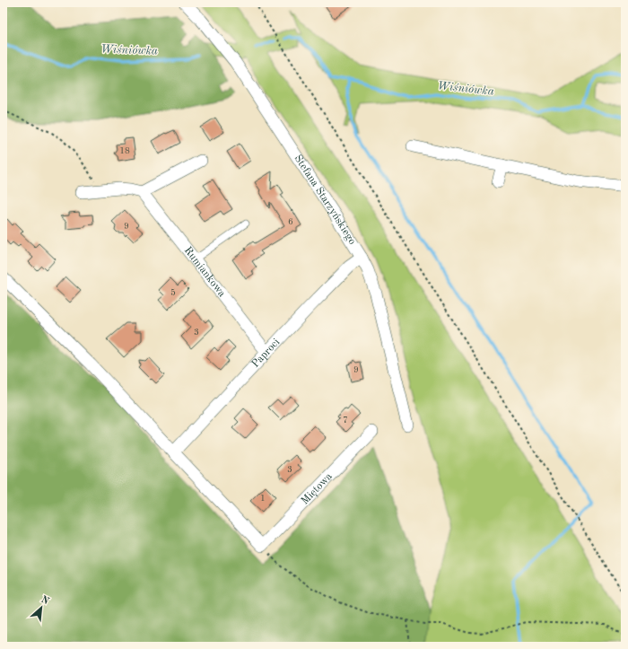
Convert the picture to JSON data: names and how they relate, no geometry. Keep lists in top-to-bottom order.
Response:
{
  "streets": {
    "street": [
      "Stefana Starzyńskiego",
      "Rumiankowa",
      "Paproci",
      "Miętowa"
    ]
  },
  "crossings": [
    ["Stefana Starzyńskiego", "Paproci"],
    ["Rumiankowa", "Paproci"]
  ],
  "water": ["Wiśniówka"],
  "house_numbers": [
    "18",
    "6",
    "9",
    "5",
    "3",
    "9",
    "7",
    "3",
    "1"
  ],
  "north": "top right"
}
